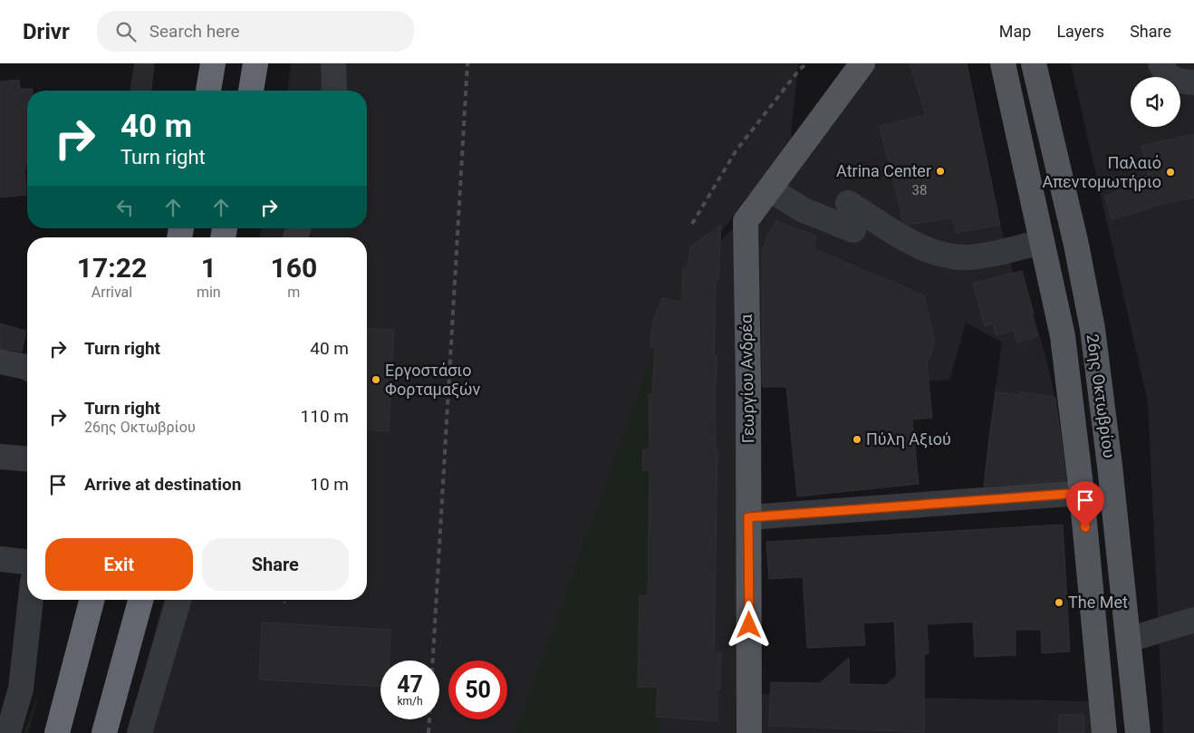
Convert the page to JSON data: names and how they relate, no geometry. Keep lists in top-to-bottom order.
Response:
{
  "streets": {
    "main road": ["Γεωργίου Ανδρέα", "26ης Οκτωβρίου"]
  },
  "places": [
    "Atrina Center",
    "Παλαιό Απεντομωτήριο",
    "Εργοστάσιο Φορταμαξών",
    "Πύλη Αξιού",
    "The Met"
  ],
  "house_numbers": ["38"],
  "page": {
    "header": "Drivr",
    "search": "Search here",
    "nav": ["Map", "Layers", "Share"],
    "turn": ["40 m", "Turn right"],
    "eta": [
      "17:22",
      "Arrival",
      "1",
      "min",
      "160",
      "m"
    ],
    "list": [
      {
        "name": "Turn right",
        "value": "40 m"
      },
      {
        "name": "Turn right",
        "note": "26ης Οκτωβρίου",
        "value": "110 m"
      },
      {
        "name": "Arrive at destination",
        "value": "10 m"
      }
    ],
    "buttons": ["Exit", "Share"],
    "speed": "47 km/h",
    "limit": "50"
  }
}
